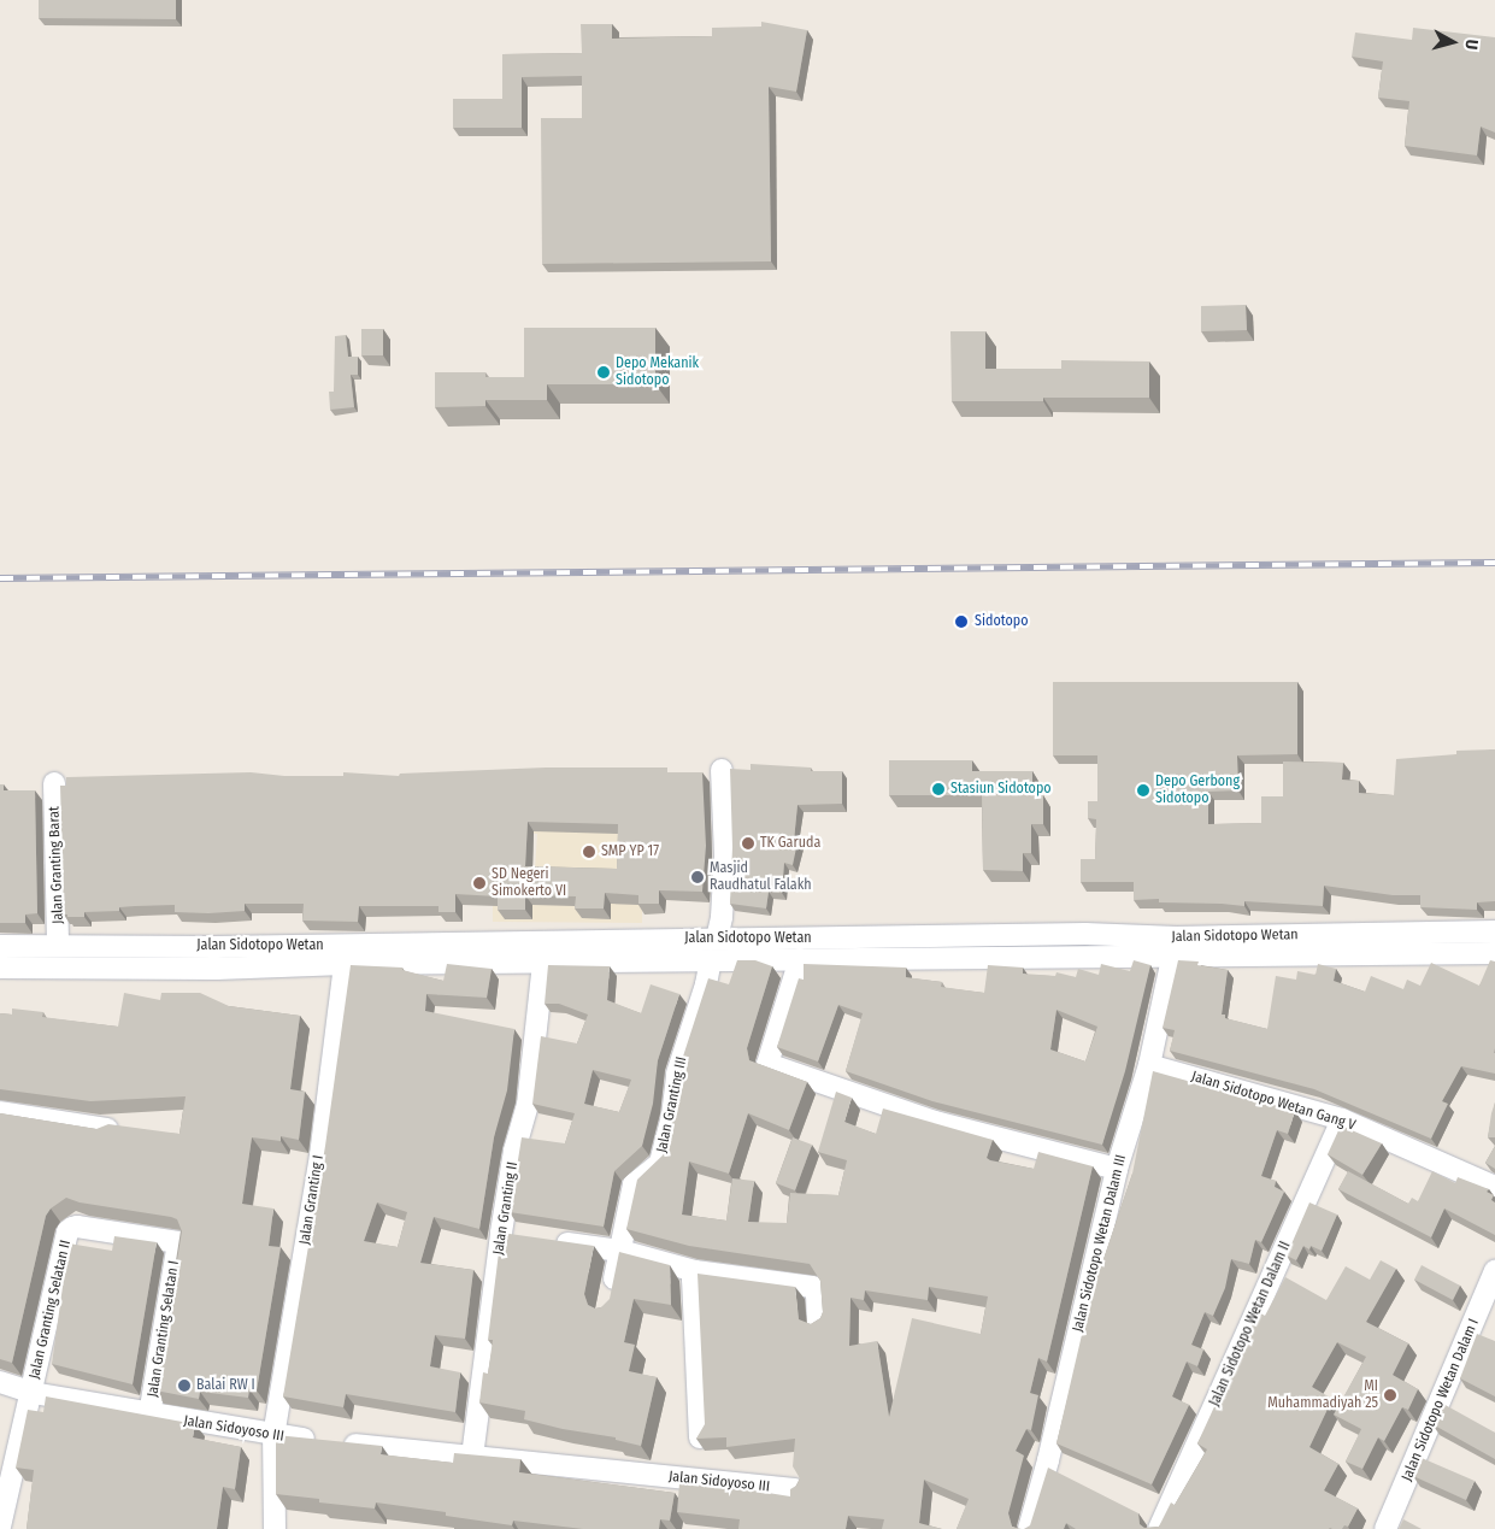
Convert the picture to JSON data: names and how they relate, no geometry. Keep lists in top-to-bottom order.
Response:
{
  "streets": {
    "street": [
      "Jalan Granting Barat",
      "Jalan Sidotopo Wetan",
      "Jalan Sidotopo Wetan Gang V",
      "Jalan Granting III",
      "Jalan Granting I",
      "Jalan Granting II",
      "Jalan Sidotopo Wetan Dalam III",
      "Jalan Granting Selatan II",
      "Jalan Sidotopo Wetan Dalam II",
      "Jalan Granting Selatan I",
      "Jalan Sidotopo Wetan Dalam I",
      "Jalan Sidoyoso III"
    ]
  },
  "crossings": [
    ["Jalan Granting Barat", "Jalan Sidotopo Wetan"],
    ["Jalan Sidotopo Wetan", "Jalan Granting III"],
    ["Jalan Sidotopo Wetan", "Jalan Granting I"],
    ["Jalan Sidotopo Wetan", "Jalan Granting II"],
    ["Jalan Sidotopo Wetan", "Jalan Sidotopo Wetan Dalam III"],
    ["Jalan Sidotopo Wetan Gang V", "Jalan Sidotopo Wetan Dalam III"],
    ["Jalan Sidotopo Wetan Gang V", "Jalan Sidotopo Wetan Dalam II"],
    ["Jalan Granting I", "Jalan Sidoyoso III"],
    ["Jalan Granting II", "Jalan Sidoyoso III"],
    ["Jalan Granting Selatan II", "Jalan Granting Selatan I"],
    ["Jalan Granting Selatan II", "Jalan Sidoyoso III"],
    ["Jalan Granting Selatan I", "Jalan Sidoyoso III"]
  ],
  "places": [
    "Depo Mekanik Sidotopo",
    "Sidotopo",
    "Stasiun Sidotopo",
    "Depo Gerbong Sidotopo",
    "TK Garuda",
    "SMP YP 17",
    "Masjid Raudhatul Falakh",
    "SD Negeri Simokerto VI",
    "Balai RW I",
    "MI Muhammadiyah 25"
  ],
  "north": "right"
}
